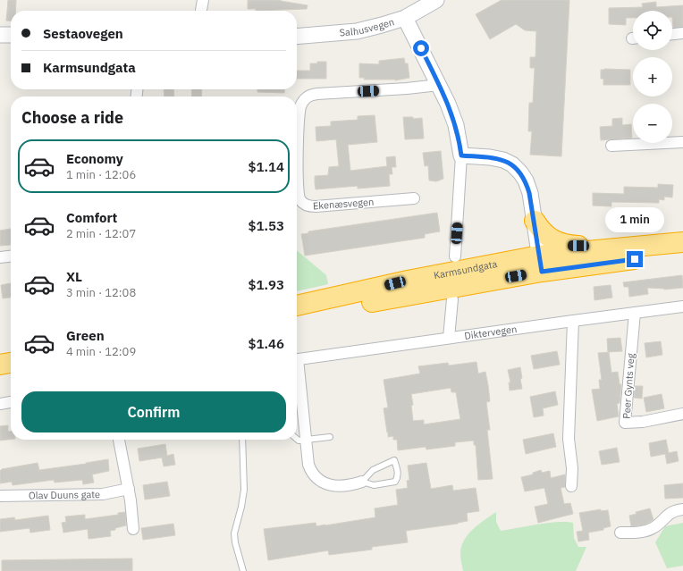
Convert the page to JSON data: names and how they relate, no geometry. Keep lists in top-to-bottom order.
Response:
{
  "streets": {
    "highway": ["Karmsundgata"],
    "street": [
      "Salhusvegen",
      "Ekenæsvegen",
      "Diktervegen",
      "Peer Gynts veg",
      "Olav Duuns gate"
    ]
  },
  "crossings": [
    ["Diktervegen", "Peer Gynts veg"]
  ],
  "page": {
    "map_buttons": ["+", "−"],
    "banner": ["Sestaovegen", "Karmsundgata"],
    "heading": "Choose a ride",
    "list": [
      {
        "name": "Economy",
        "note": "1 min · 12:06",
        "value": "$1.14"
      },
      {
        "name": "Comfort",
        "note": "2 min · 12:07",
        "value": "$1.53"
      },
      {
        "name": "XL",
        "note": "3 min · 12:08",
        "value": "$1.93"
      },
      {
        "name": "Green",
        "note": "4 min · 12:09",
        "value": "$1.46"
      }
    ],
    "bubble": "1 min",
    "buttons": "Confirm"
  }
}
